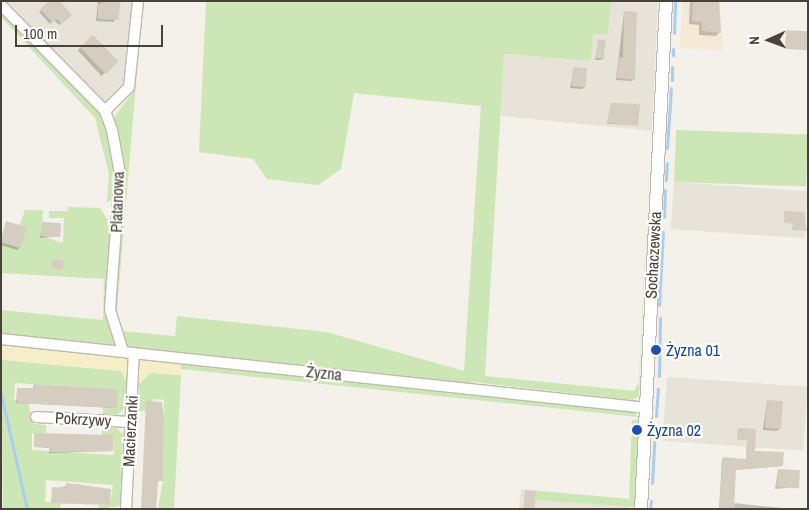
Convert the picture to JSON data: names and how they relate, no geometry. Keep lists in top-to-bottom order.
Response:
{
  "streets": {
    "street": [
      "Platanowa",
      "Sochaczewska",
      "Żyzna",
      "Pokrzywy",
      "Macierzanki"
    ]
  },
  "crossings": [
    ["Platanowa", "Żyzna"],
    ["Sochaczewska", "Żyzna"],
    ["Żyzna", "Macierzanki"],
    ["Pokrzywy", "Macierzanki"]
  ],
  "places": ["Żyzna 01", "Żyzna 02"],
  "scale_bar": "100 m",
  "north": "left"
}
